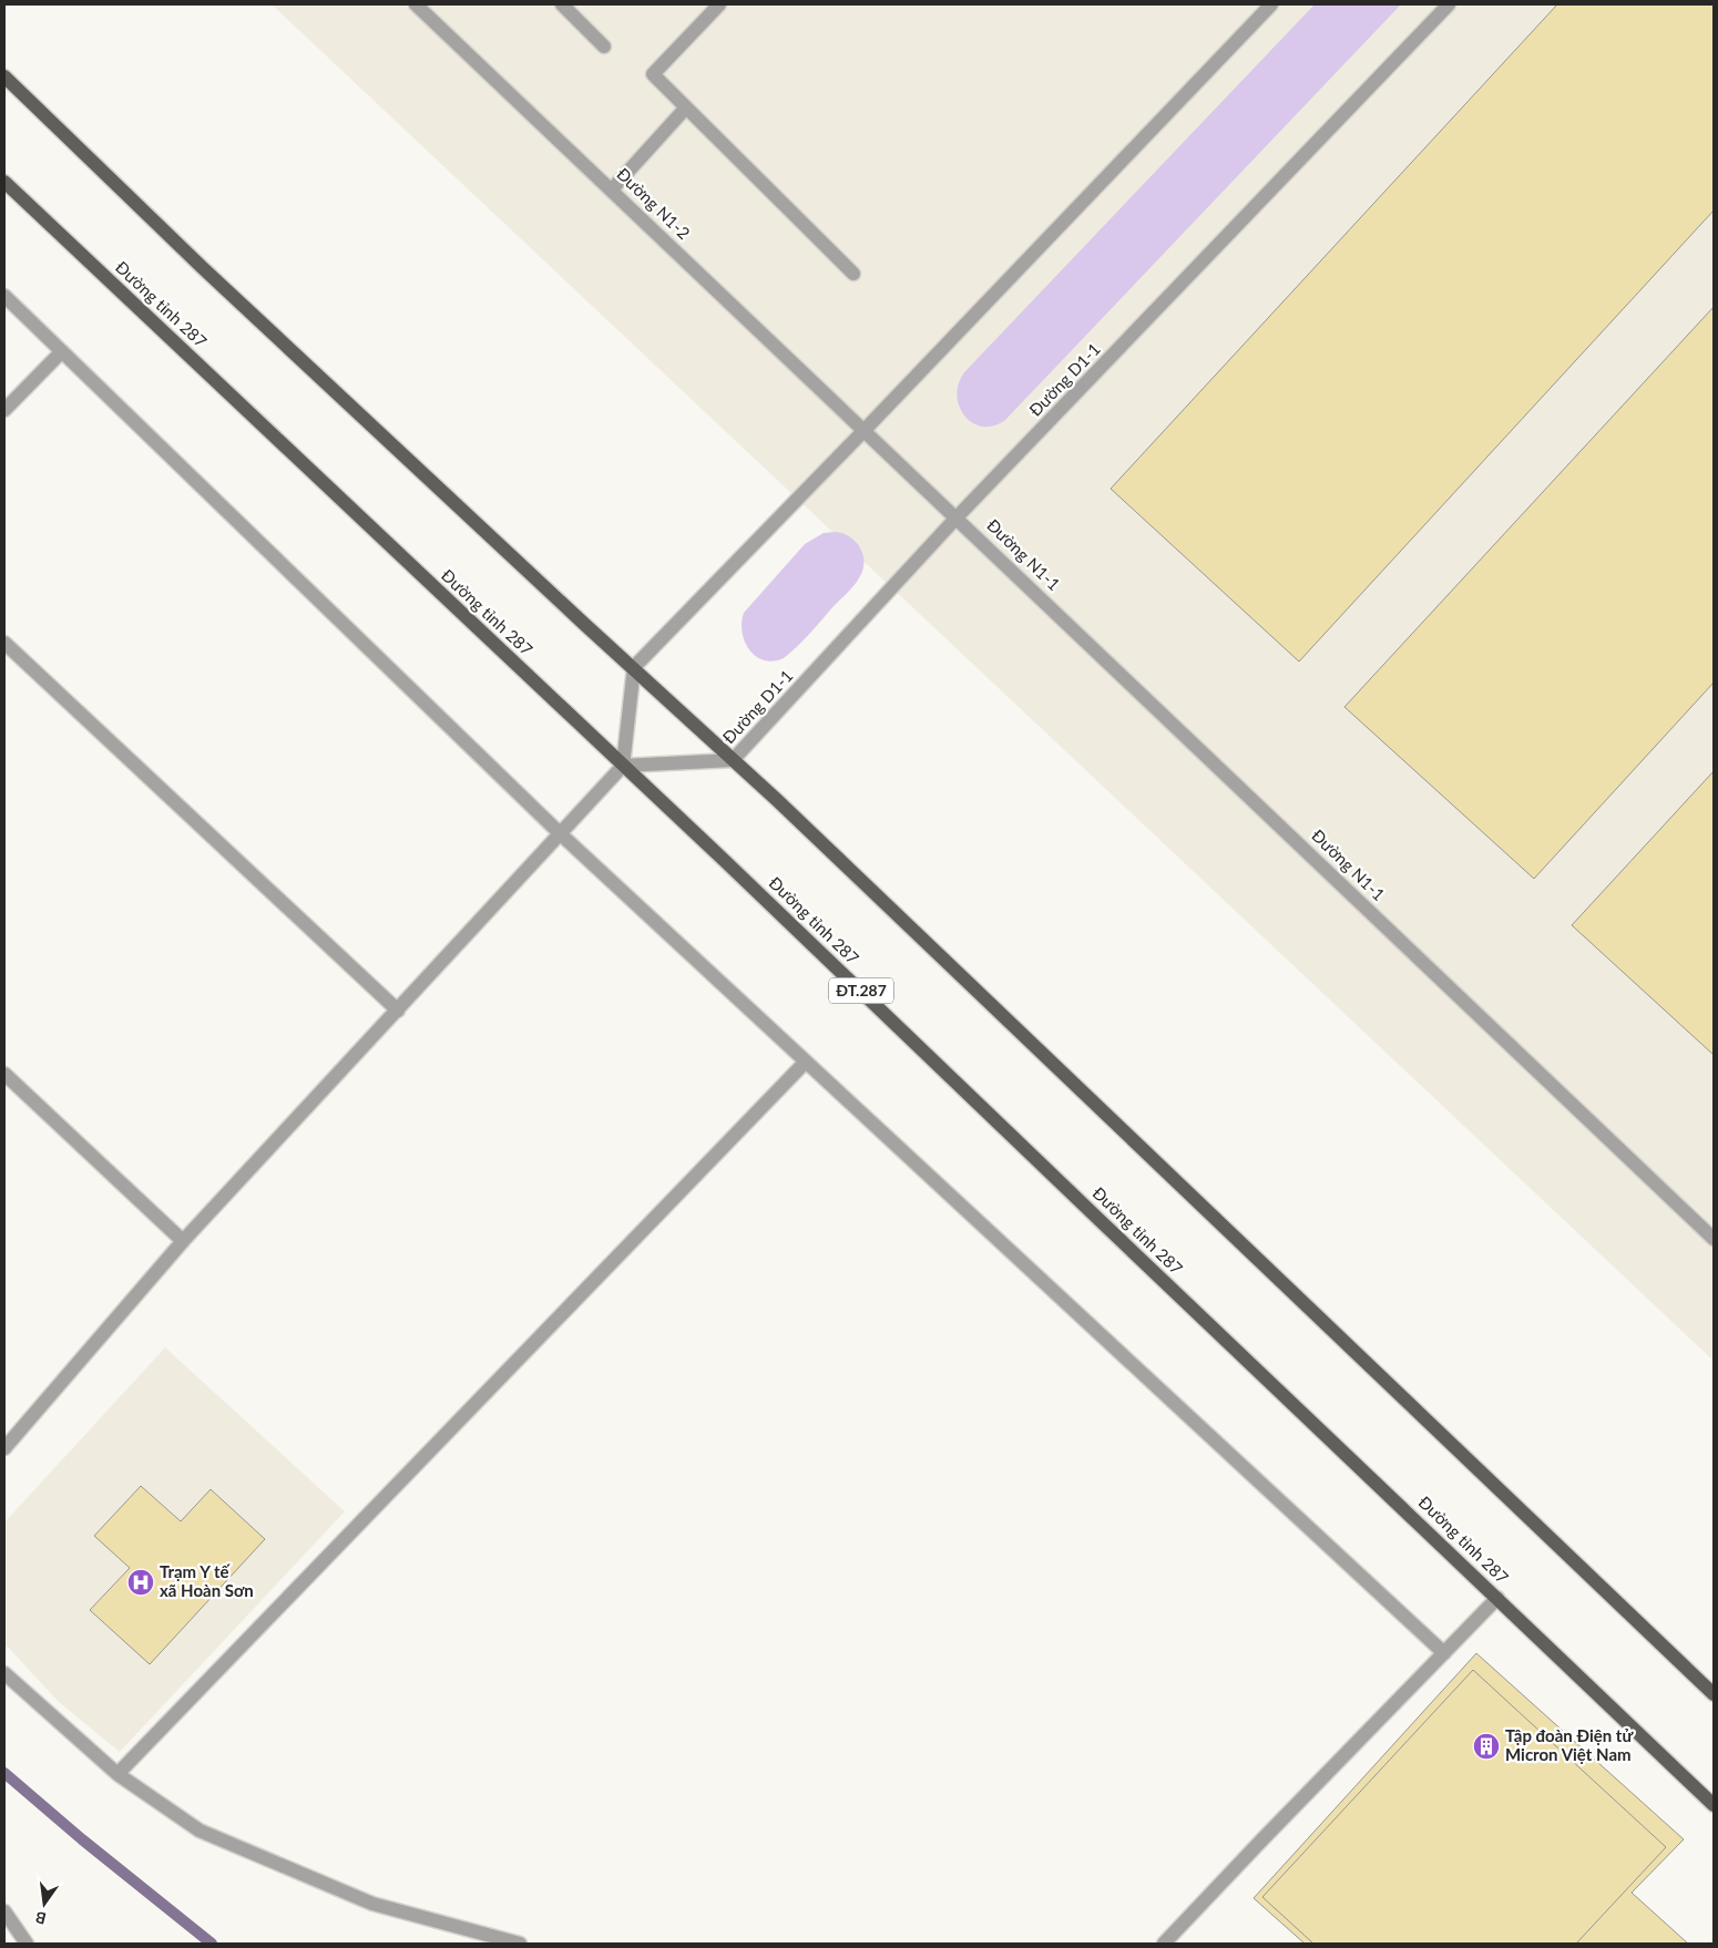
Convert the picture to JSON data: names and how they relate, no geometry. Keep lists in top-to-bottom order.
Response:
{
  "streets": {
    "main road": ["Đường tỉnh 287", "ĐT.287"],
    "street": ["Đường N1-2", "Đường D1-1", "Đường N1-1"]
  },
  "crossings": [
    ["Đường N1-2", "Đường D1-1"],
    ["Đường N1-2", "Đường N1-1"],
    ["Đường tỉnh 287", "Đường D1-1"],
    ["Đường D1-1", "Đường N1-1"]
  ],
  "places": {
    "hospital": ["Trạm Y tế xã Hoàn Sơn"],
    "building": ["Tập đoàn Điện tử Micron Việt Nam"]
  },
  "north": "bottom"
}
